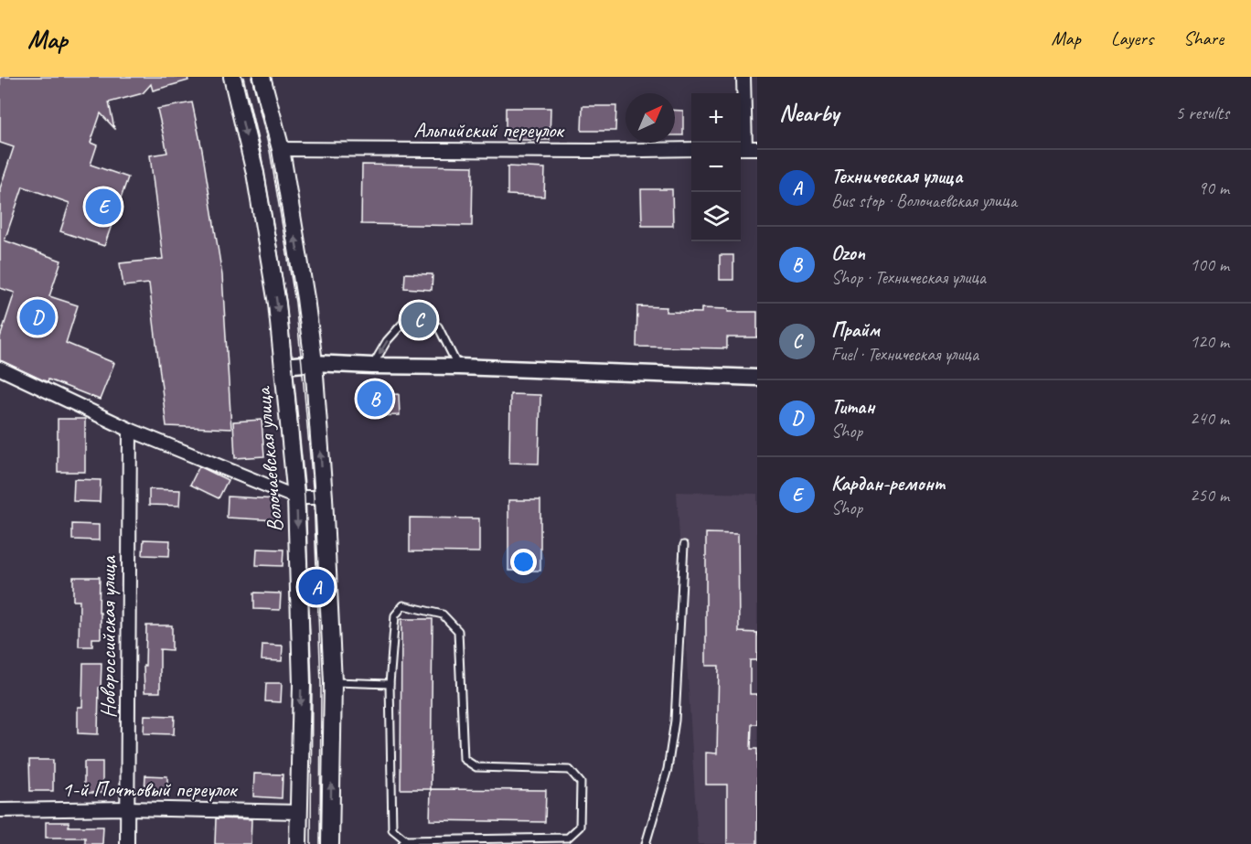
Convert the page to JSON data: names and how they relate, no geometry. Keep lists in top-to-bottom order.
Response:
{
  "streets": {
    "main road": ["Волочаевская улица"],
    "street": ["Альпийский переулок", "Новороссийская улица", "1-й Почтовый переулок"]
  },
  "crossings": [
    ["Волочаевская улица", "1-й Почтовый переулок"],
    ["Новороссийская улица", "1-й Почтовый переулок"]
  ],
  "north": "top right",
  "page": {
    "header": "Map",
    "nav": ["Map", "Layers", "Share"],
    "heading": ["Nearby", "5 results"],
    "map_buttons": ["+", "−"],
    "list": [
      {
        "mark": "A",
        "name": "Техническая улица",
        "note": "Bus stop · Волочаевская улица",
        "value": "90 m"
      },
      {
        "mark": "B",
        "name": "Ozon",
        "note": "Shop · Техническая улица",
        "value": "100 m"
      },
      {
        "mark": "C",
        "name": "Прайм",
        "note": "Fuel · Техническая улица",
        "value": "120 m"
      },
      {
        "mark": "D",
        "name": "Титан",
        "note": "Shop",
        "value": "240 m"
      },
      {
        "mark": "E",
        "name": "Кардан-ремонт",
        "note": "Shop",
        "value": "250 m"
      }
    ],
    "pins": [
      "E",
      "D",
      "C",
      "B",
      "A"
    ]
  }
}
